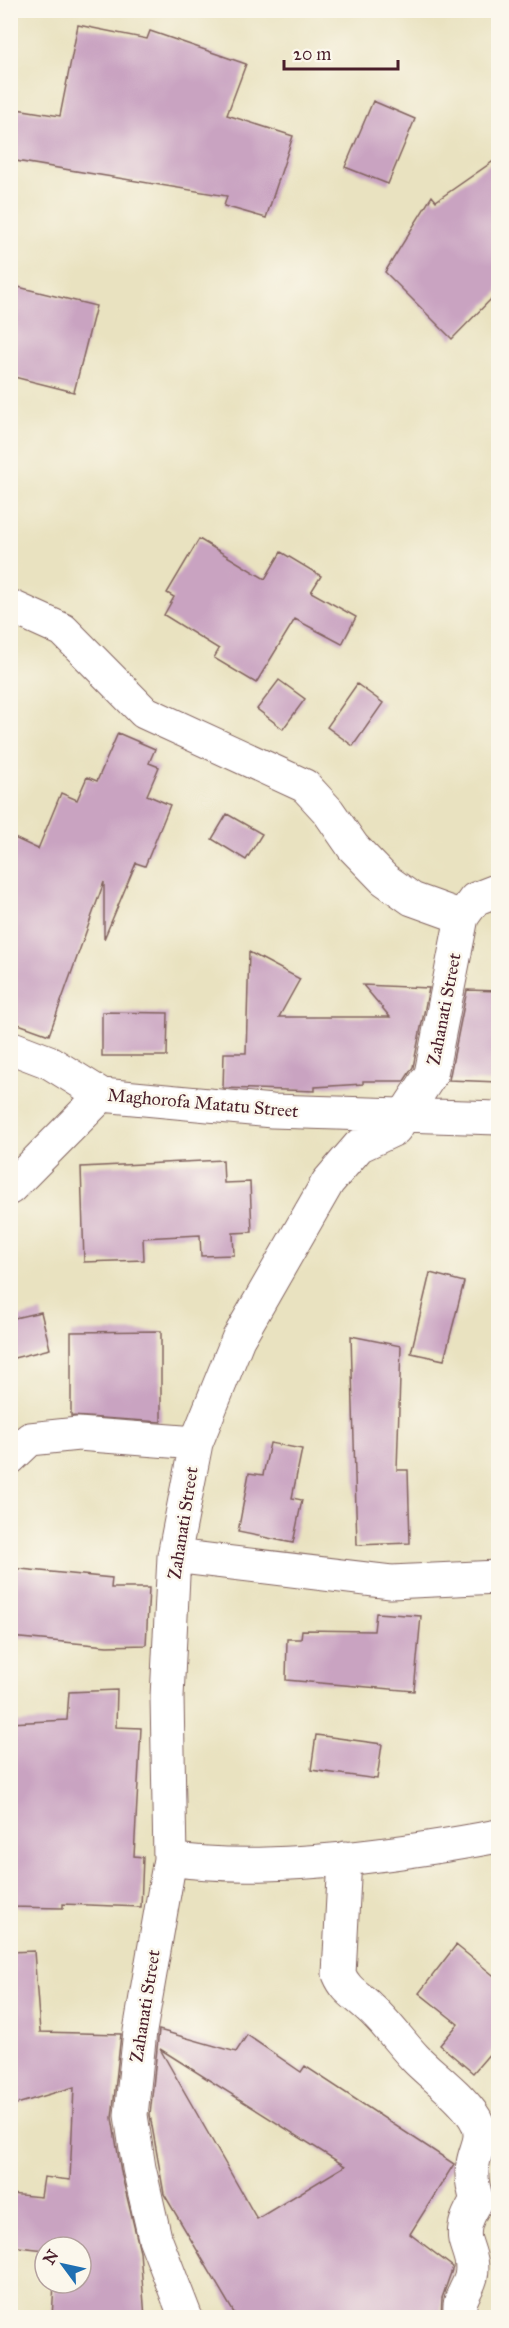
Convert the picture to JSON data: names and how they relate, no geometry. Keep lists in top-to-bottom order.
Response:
{
  "streets": {
    "street": ["Zahanati Street", "Maghorofa Matatu Street"]
  },
  "crossings": [
    ["Zahanati Street", "Maghorofa Matatu Street"]
  ],
  "scale_bar": "20 m",
  "north": "top left"
}
